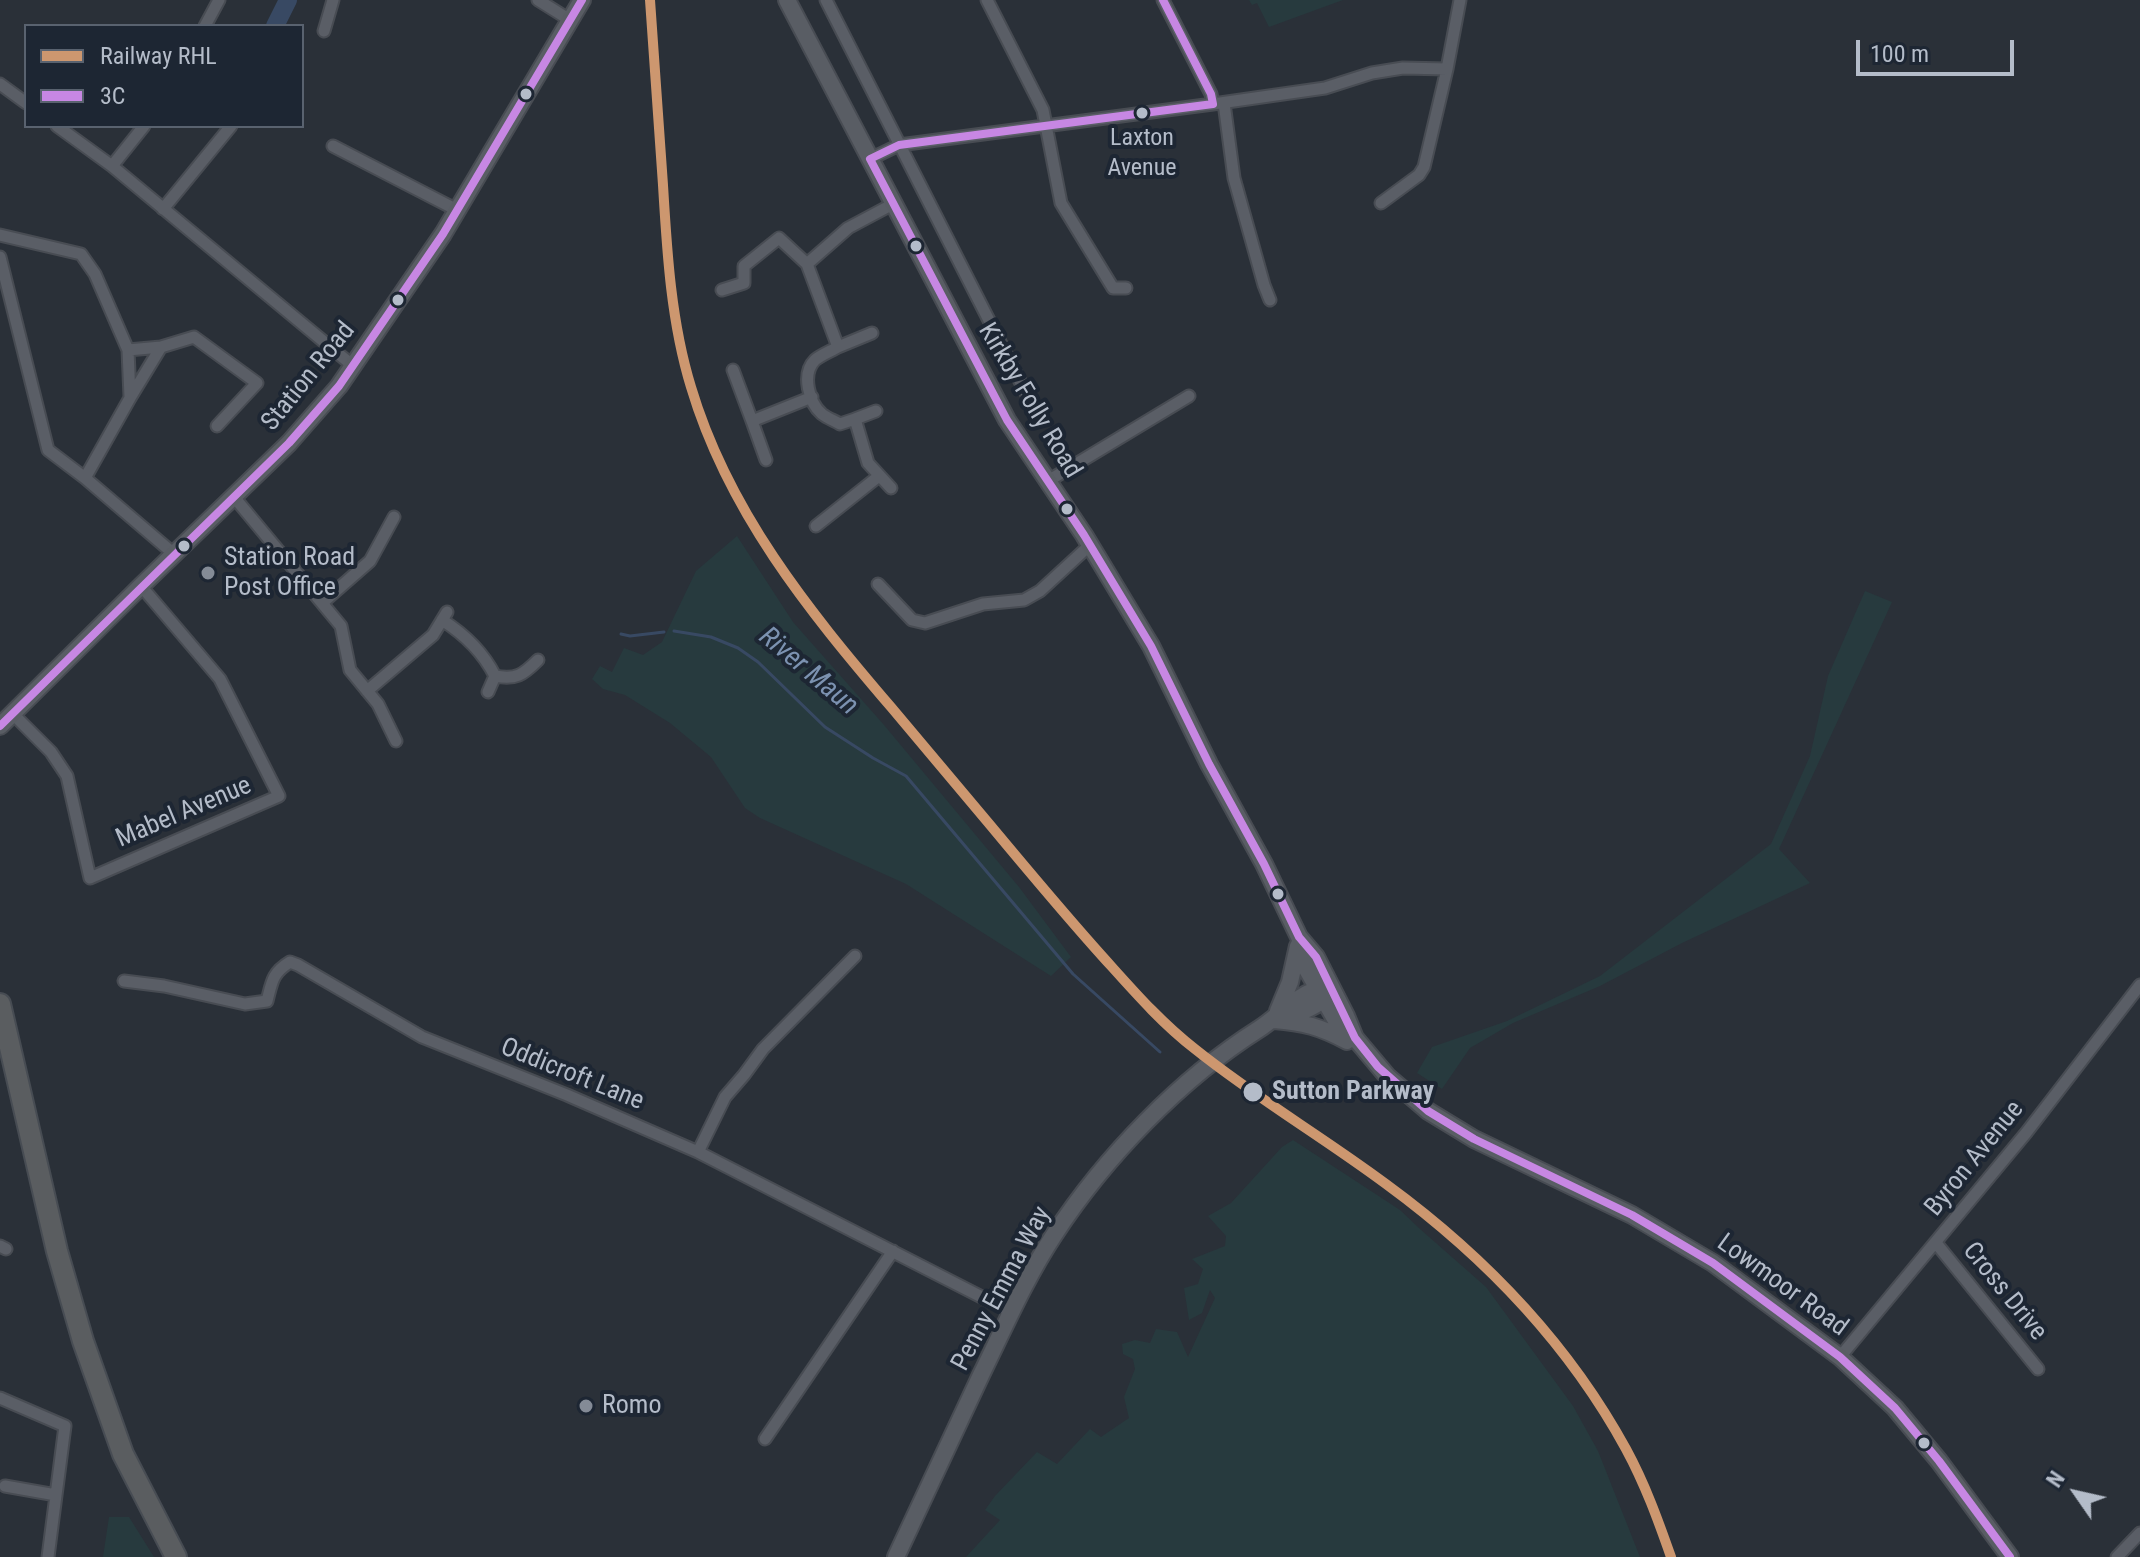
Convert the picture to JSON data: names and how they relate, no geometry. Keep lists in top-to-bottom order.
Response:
{
  "streets": {
    "main road": [
      "Station Road",
      "Kirkby Folly Road",
      "Lowmoor Road",
      "Penny Emma Way"
    ],
    "street": [
      "Mabel Avenue",
      "Oddicroft Lane",
      "Byron Avenue",
      "Cross Drive"
    ]
  },
  "crossings": [
    ["Station Road", "Mabel Avenue"],
    ["Kirkby Folly Road", "Lowmoor Road"],
    ["Oddicroft Lane", "Penny Emma Way"],
    ["Byron Avenue", "Lowmoor Road"],
    ["Byron Avenue", "Cross Drive"],
    ["Lowmoor Road", "Penny Emma Way"]
  ],
  "water": ["River Maun"],
  "places": [
    "Laxton Avenue",
    "Station Road Post Office",
    "Sutton Parkway",
    "Romo"
  ],
  "lines": ["rail line RHL", "transit line 3C"],
  "legend": ["Railway RHL", "3C"],
  "scale_bar": "100 m",
  "north": "top left"
}
